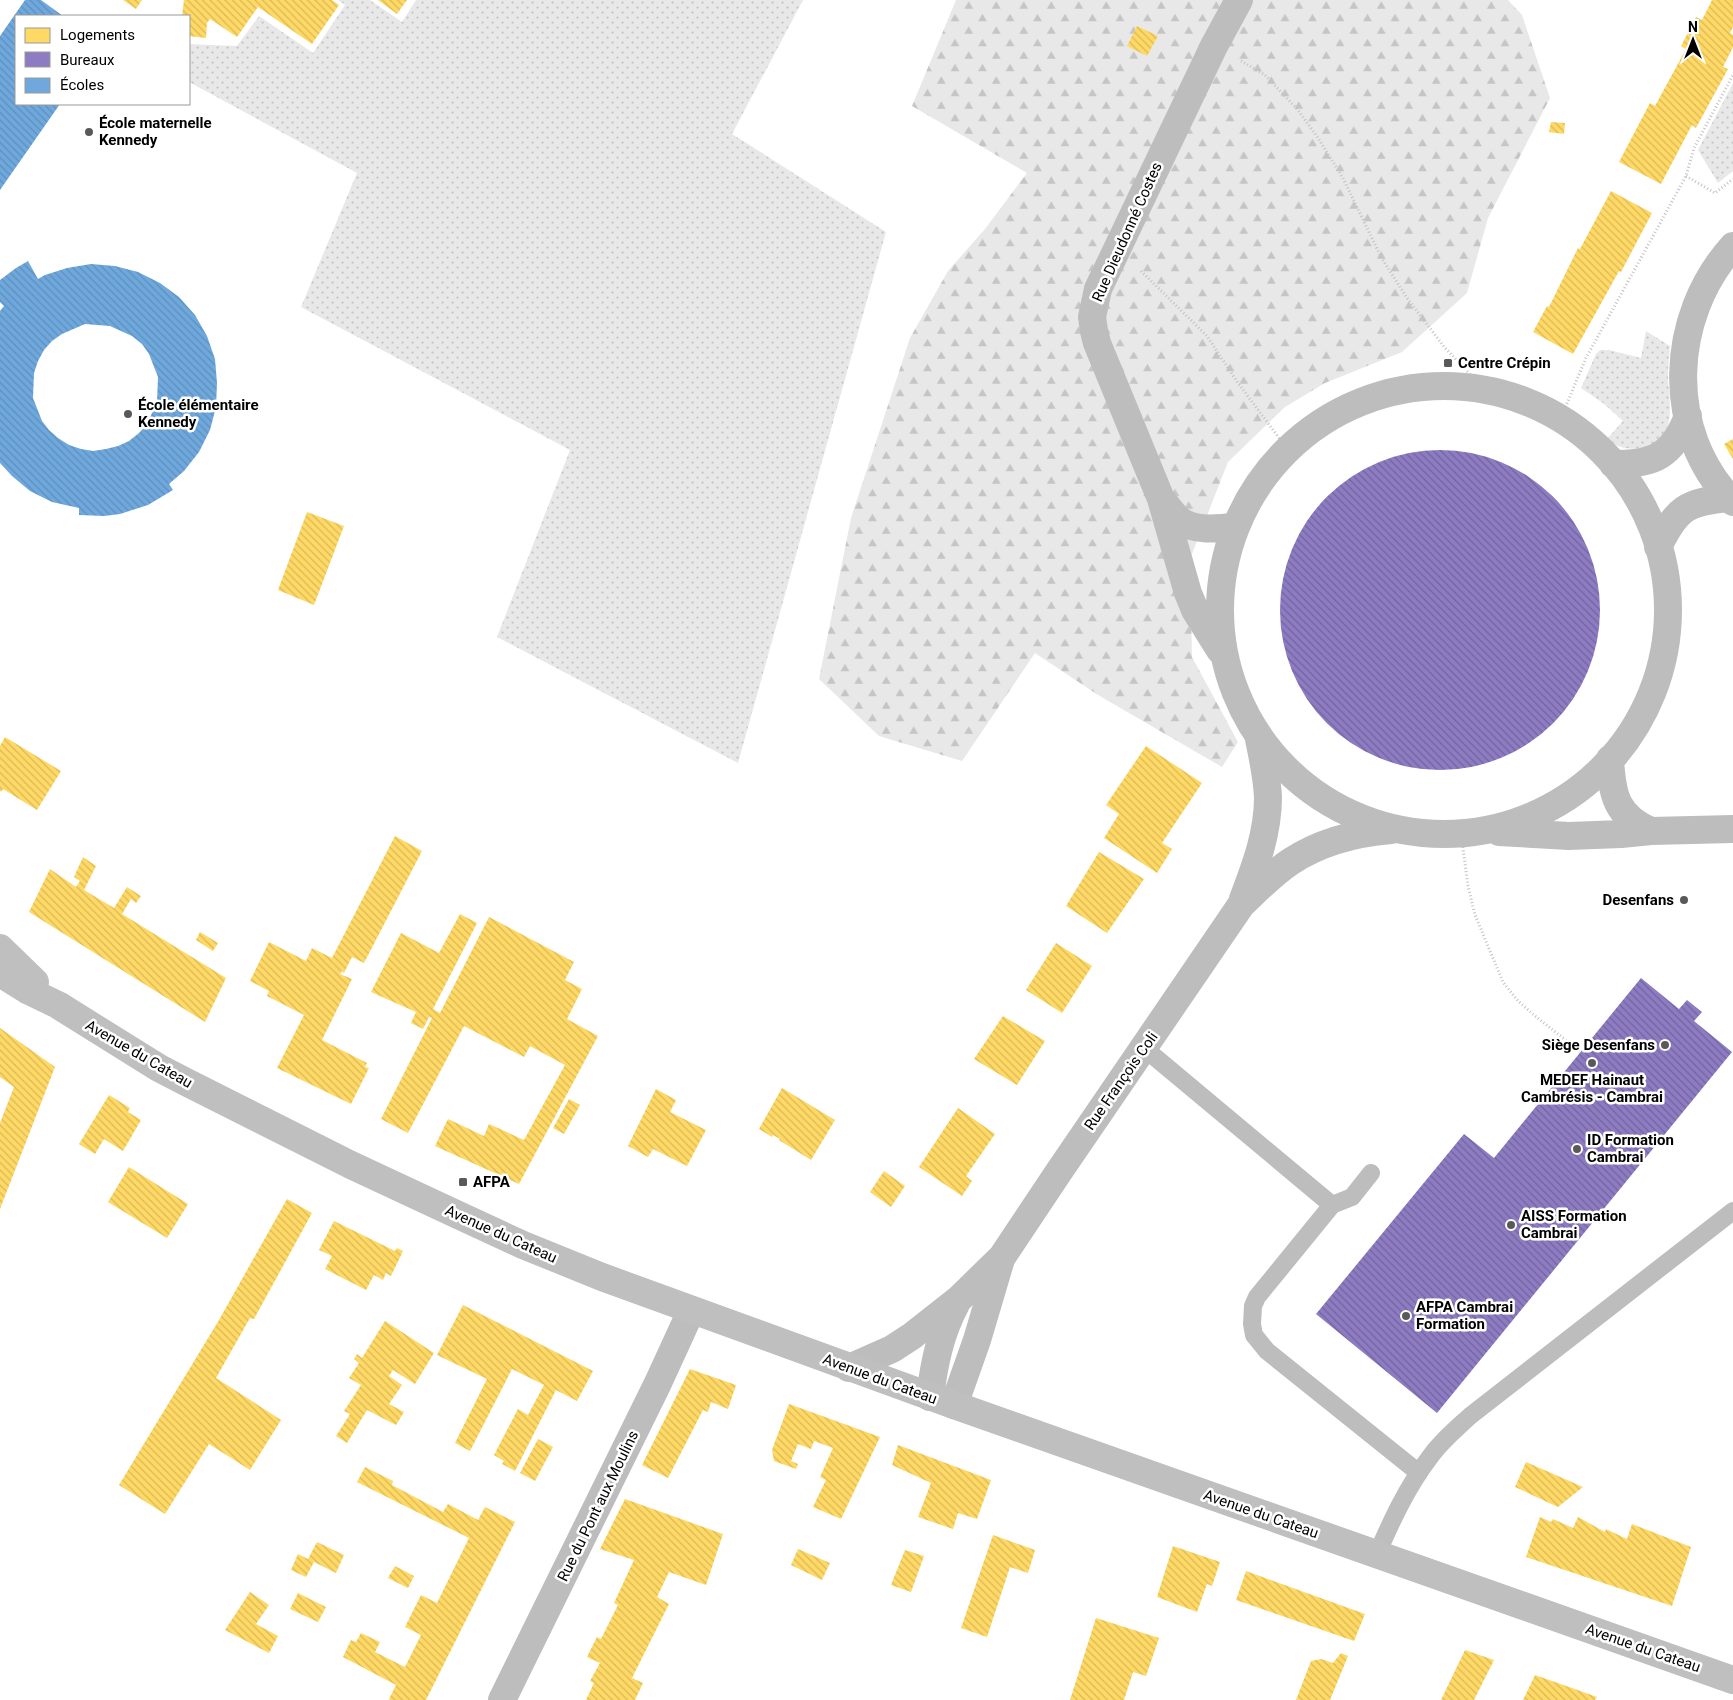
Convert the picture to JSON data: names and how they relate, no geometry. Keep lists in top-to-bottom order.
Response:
{
  "streets": {
    "main road": ["Avenue du Cateau"],
    "street": ["Rue Dieudonné Costes", "Rue François Coli", "Rue du Pont aux Moulins"]
  },
  "crossings": [
    ["Avenue du Cateau", "Rue François Coli"],
    ["Avenue du Cateau", "Rue du Pont aux Moulins"]
  ],
  "places": {
    "other": [
      "École maternelle Kennedy",
      "École élémentaire Kennedy",
      "Desenfans",
      "Siège Desenfans",
      "MEDEF Hainaut Cambrésis - Cambrai",
      "ID Formation Cambrai",
      "AISS Formation Cambrai",
      "AFPA Cambrai Formation"
    ],
    "transit": ["Centre Crépin", "AFPA"]
  },
  "legend": ["Logements", "Bureaux", "Écoles"],
  "north": "top"
}
